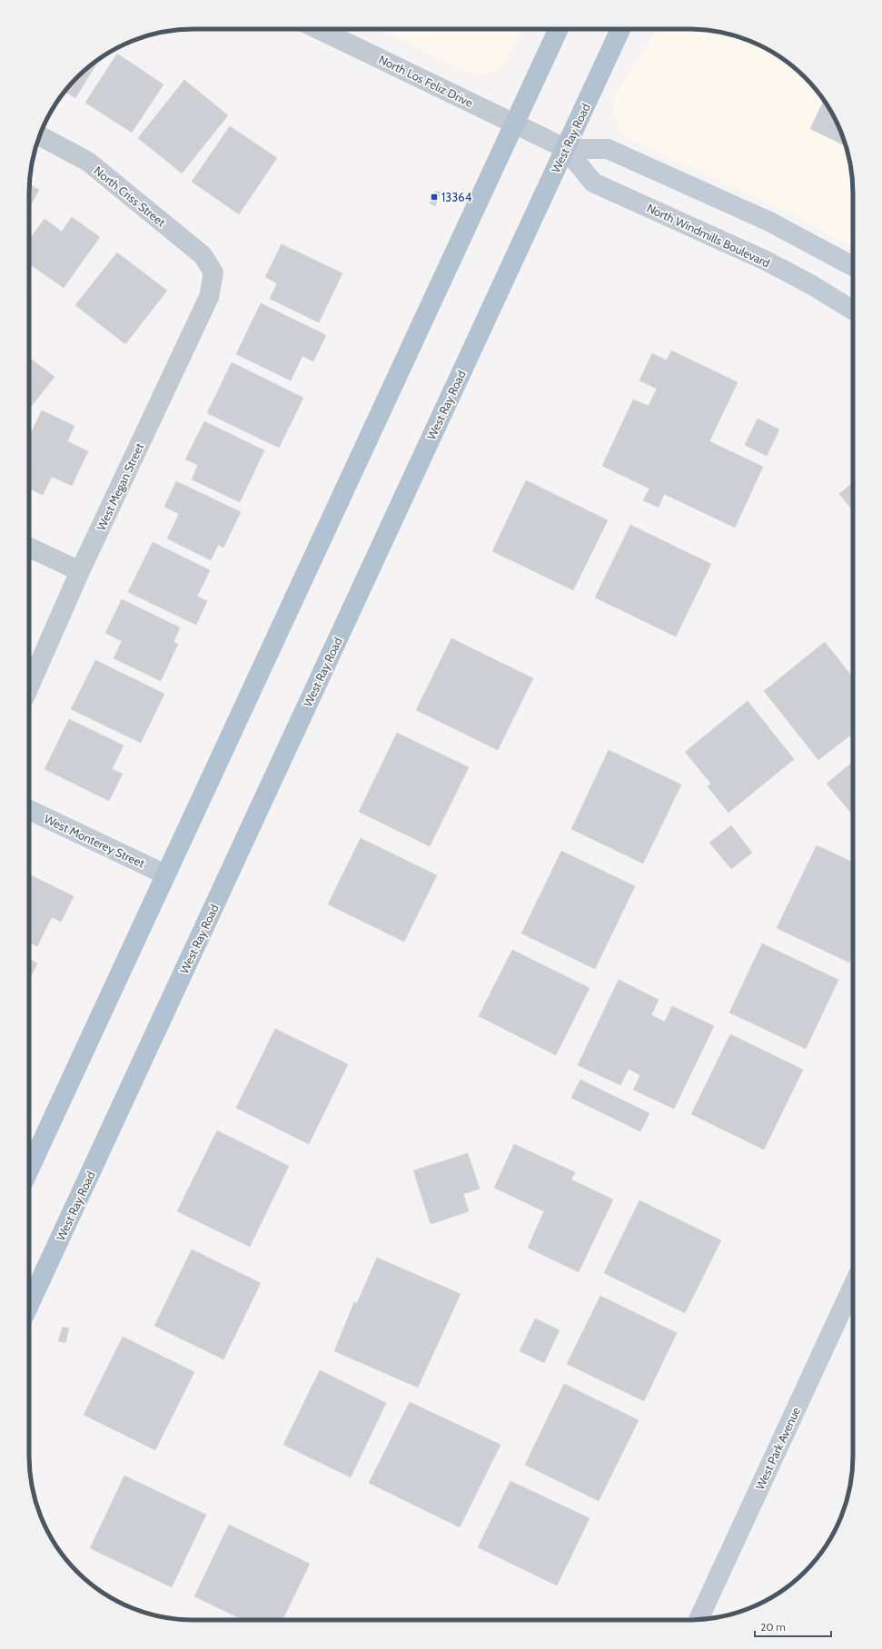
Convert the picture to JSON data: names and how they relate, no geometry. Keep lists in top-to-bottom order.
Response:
{
  "streets": {
    "main road": ["West Ray Road"],
    "street": [
      "North Los Feliz Drive",
      "North Criss Street",
      "North Windmills Boulevard",
      "West Megan Street",
      "West Monterey Street",
      "West Park Avenue"
    ]
  },
  "crossings": [
    ["North Los Feliz Drive", "North Windmills Boulevard"],
    ["West Ray Road", "North Windmills Boulevard"],
    ["North Criss Street", "West Megan Street"]
  ],
  "places": {
    "transit": ["13364"]
  },
  "scale_bar": "20 m"
}
